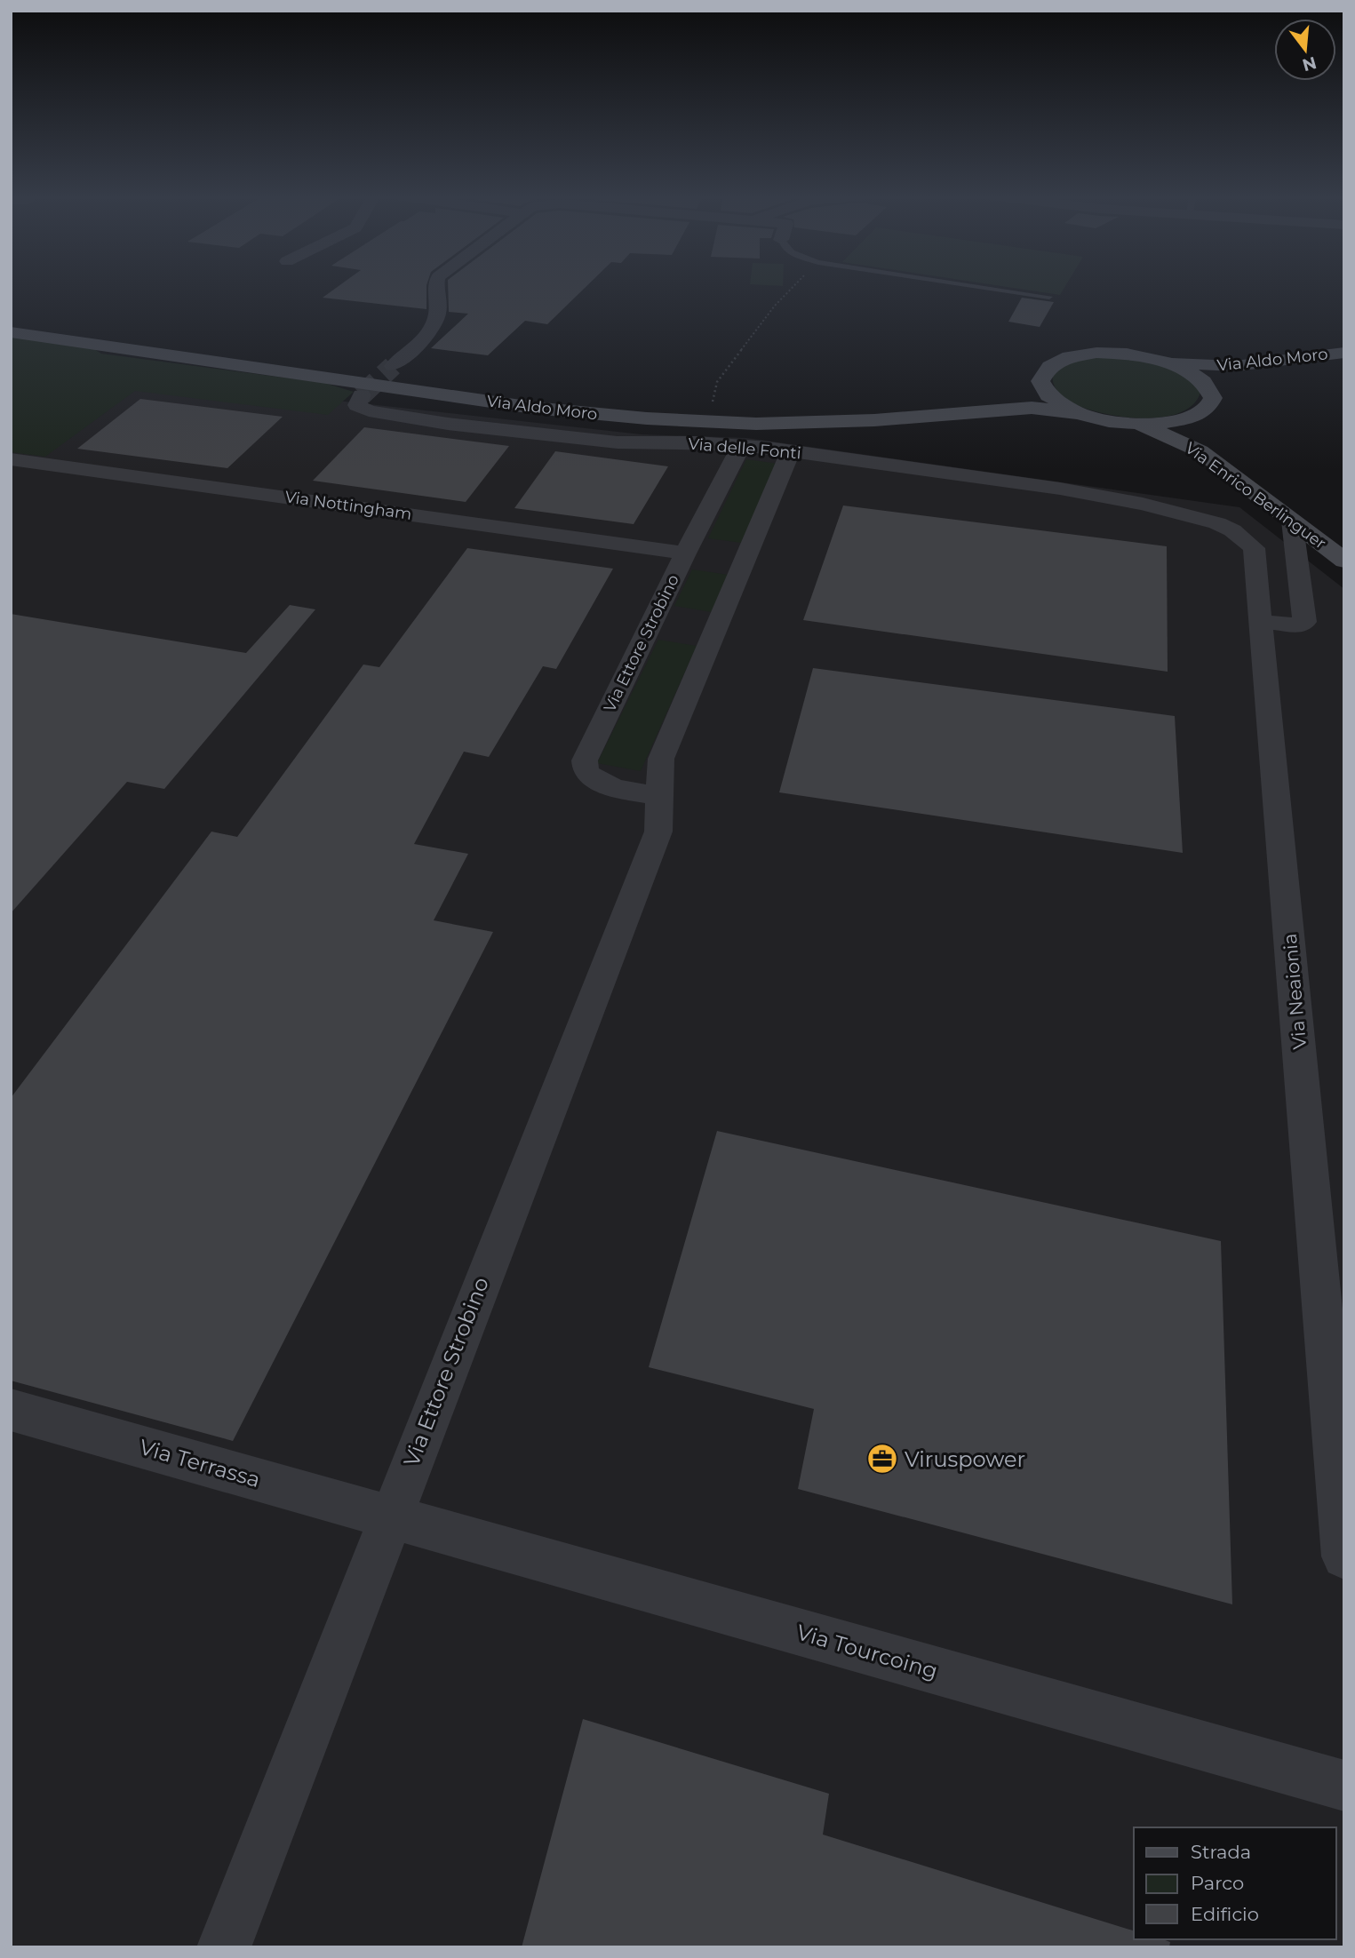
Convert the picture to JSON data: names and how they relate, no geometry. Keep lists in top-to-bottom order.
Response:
{
  "streets": {
    "street": [
      "Via Aldo Moro",
      "Via delle Fonti",
      "Via Enrico Berlinguer",
      "Via Nottingham",
      "Via Ettore Strobino",
      "Via Neaionia",
      "Via Terrassa",
      "Via Tourcoing"
    ]
  },
  "crossings": [
    ["Via delle Fonti", "Via Ettore Strobino"],
    ["Via delle Fonti", "Via Neaionia"],
    ["Via Nottingham", "Via Ettore Strobino"],
    ["Via Ettore Strobino", "Via Terrassa"],
    ["Via Ettore Strobino", "Via Tourcoing"],
    ["Via Terrassa", "Via Tourcoing"]
  ],
  "places": {
    "office": ["Viruspower"]
  },
  "legend": ["Strada", "Parco", "Edificio"],
  "north": "bottom"
}
